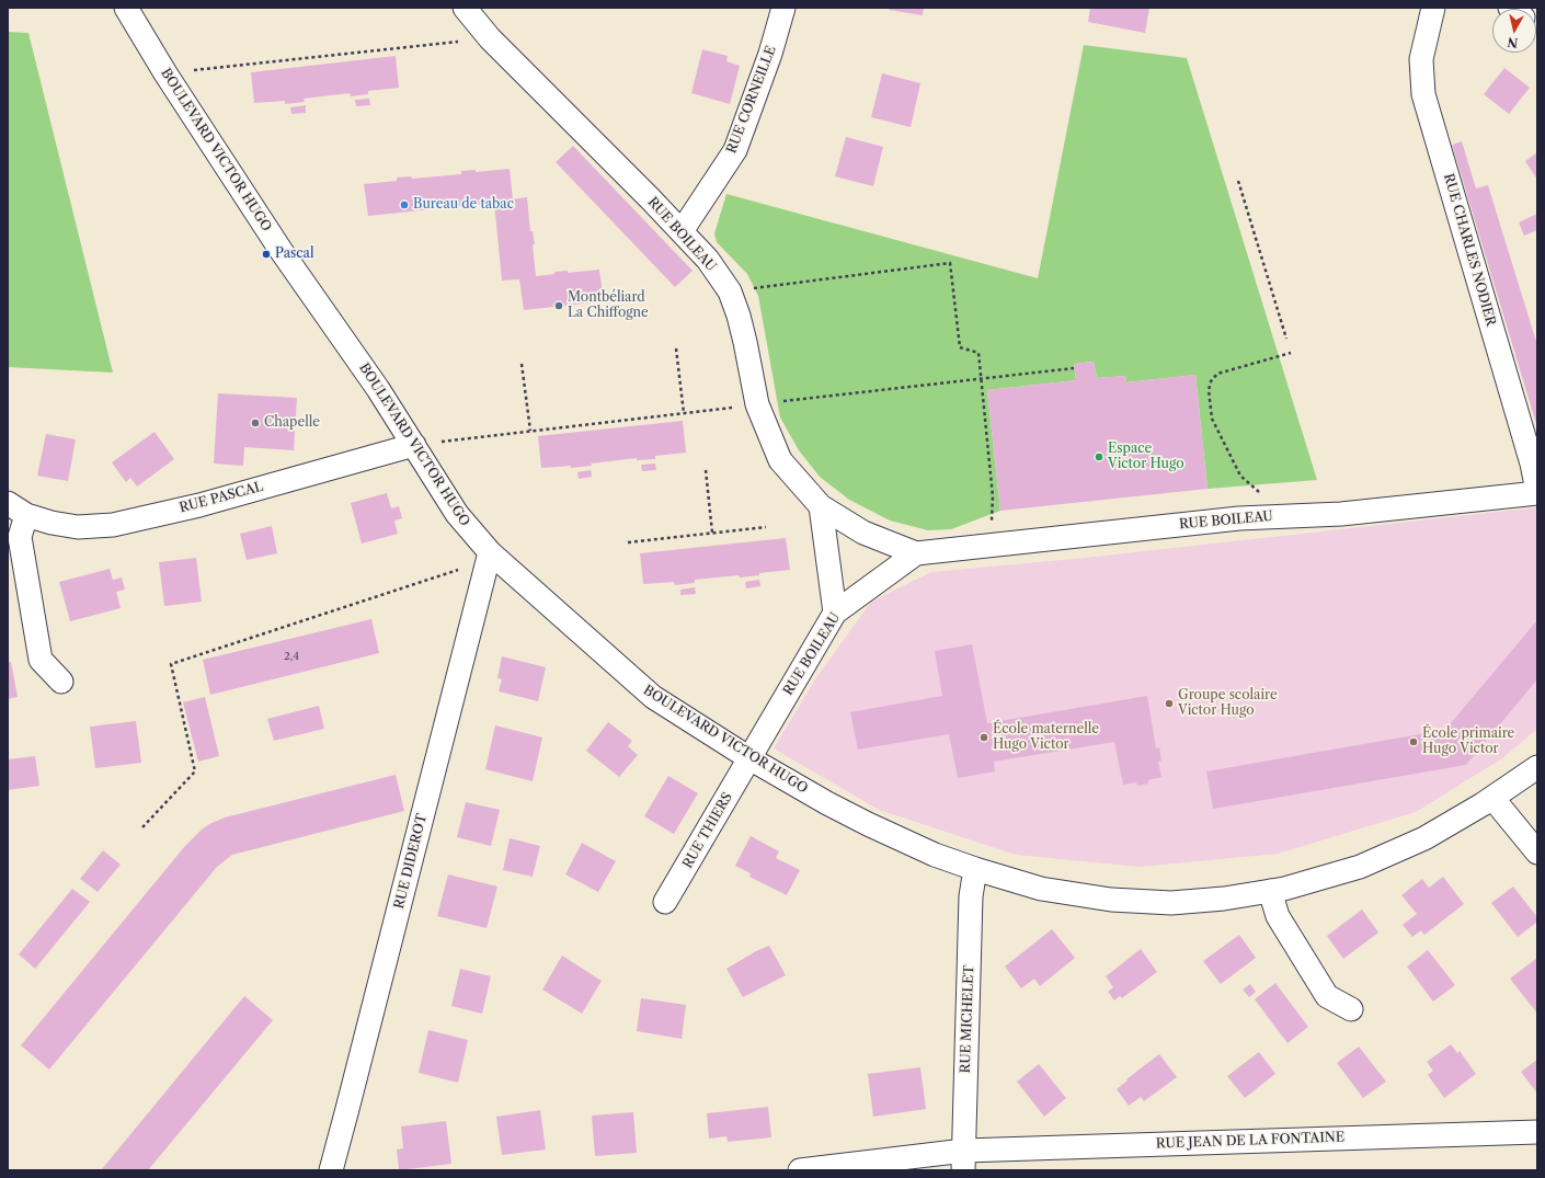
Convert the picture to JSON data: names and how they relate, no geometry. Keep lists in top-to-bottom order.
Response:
{
  "streets": {
    "street": [
      "RUE CORNEILLE",
      "BOULEVARD VICTOR HUGO",
      "RUE BOILEAU",
      "RUE CHARLES NODIER",
      "RUE PASCAL",
      "RUE THIERS",
      "RUE DIDEROT",
      "RUE MICHELET",
      "RUE JEAN DE LA FONTAINE"
    ]
  },
  "crossings": [
    ["RUE CORNEILLE", "RUE BOILEAU"],
    ["BOULEVARD VICTOR HUGO", "RUE BOILEAU"],
    ["BOULEVARD VICTOR HUGO", "RUE PASCAL"],
    ["BOULEVARD VICTOR HUGO", "RUE THIERS"],
    ["BOULEVARD VICTOR HUGO", "RUE DIDEROT"],
    ["BOULEVARD VICTOR HUGO", "RUE MICHELET"],
    ["RUE BOILEAU", "RUE CHARLES NODIER"],
    ["RUE BOILEAU", "RUE THIERS"],
    ["RUE MICHELET", "RUE JEAN DE LA FONTAINE"]
  ],
  "places": [
    "Bureau de tabac",
    "Pascal",
    "Montbéliard La Chiffogne",
    "Chapelle",
    "Espace Victor Hugo",
    "Groupe scolaire Victor Hugo",
    "École maternelle Hugo Victor",
    "École primaire Hugo Victor"
  ],
  "house_numbers": ["2,4"],
  "north": "bottom"
}
